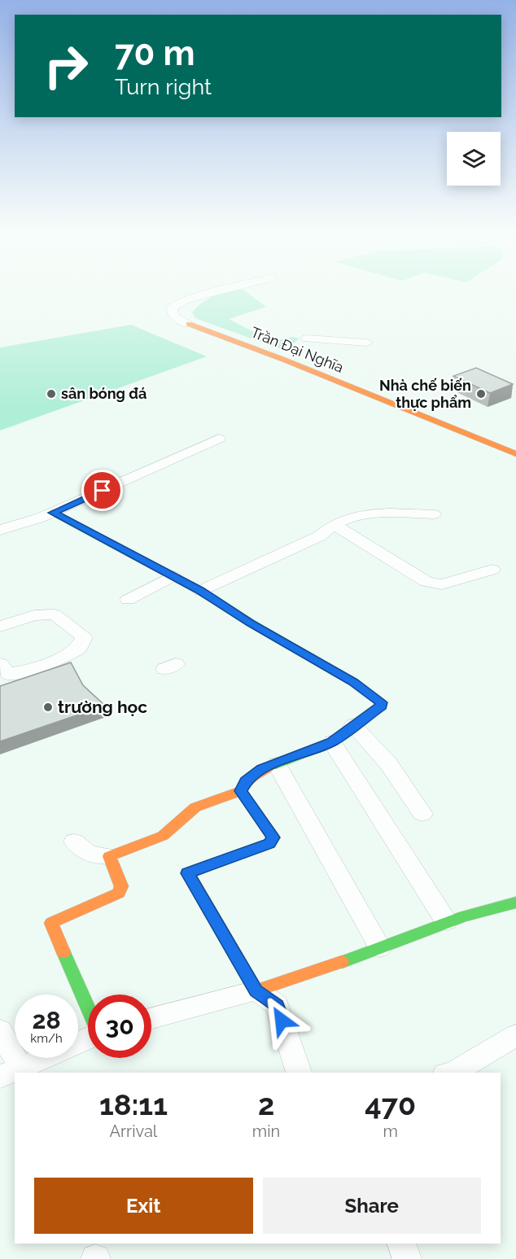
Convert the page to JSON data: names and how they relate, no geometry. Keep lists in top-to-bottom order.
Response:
{
  "streets": {
    "street": ["Trần Đại Nghĩa"]
  },
  "places": ["sân bóng đá", "Nhà chế biến thực phẩm", "trường học"],
  "page": {
    "turn": ["70 m", "Turn right"],
    "speed": "28 km/h",
    "limit": "30",
    "eta": [
      "18:11",
      "Arrival",
      "2",
      "min",
      "470",
      "m"
    ],
    "buttons": ["Exit", "Share"]
  }
}
